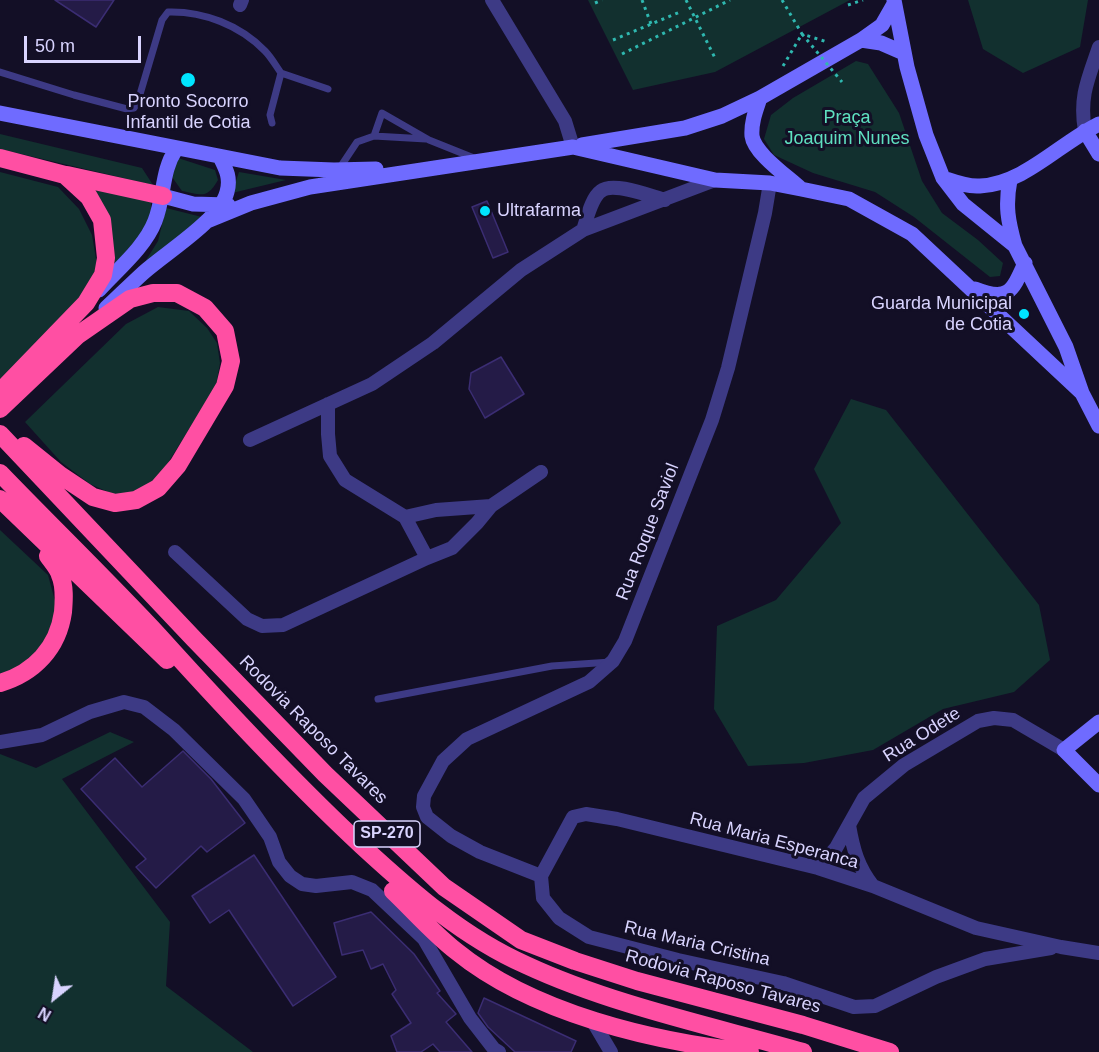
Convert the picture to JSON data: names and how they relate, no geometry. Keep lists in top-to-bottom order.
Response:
{
  "streets": {
    "highway": ["Rodovia Raposo Tavares", "SP-270"],
    "street": [
      "Rua Roque Saviol",
      "Rua Odete",
      "Rua Maria Esperanca",
      "Rua Maria Cristina"
    ]
  },
  "crossings": [
    ["Rua Roque Saviol", "Rua Maria Esperanca"],
    ["Rua Roque Saviol", "Rua Maria Cristina"],
    ["Rua Odete", "Rua Maria Esperanca"],
    ["Rua Maria Esperanca", "Rua Maria Cristina"]
  ],
  "parks": ["Praça Joaquim Nunes"],
  "places": ["Pronto Socorro Infantil de Cotia", "Ultrafarma", "Guarda Municipal de Cotia"],
  "scale_bar": "50 m",
  "north": "bottom left"
}
